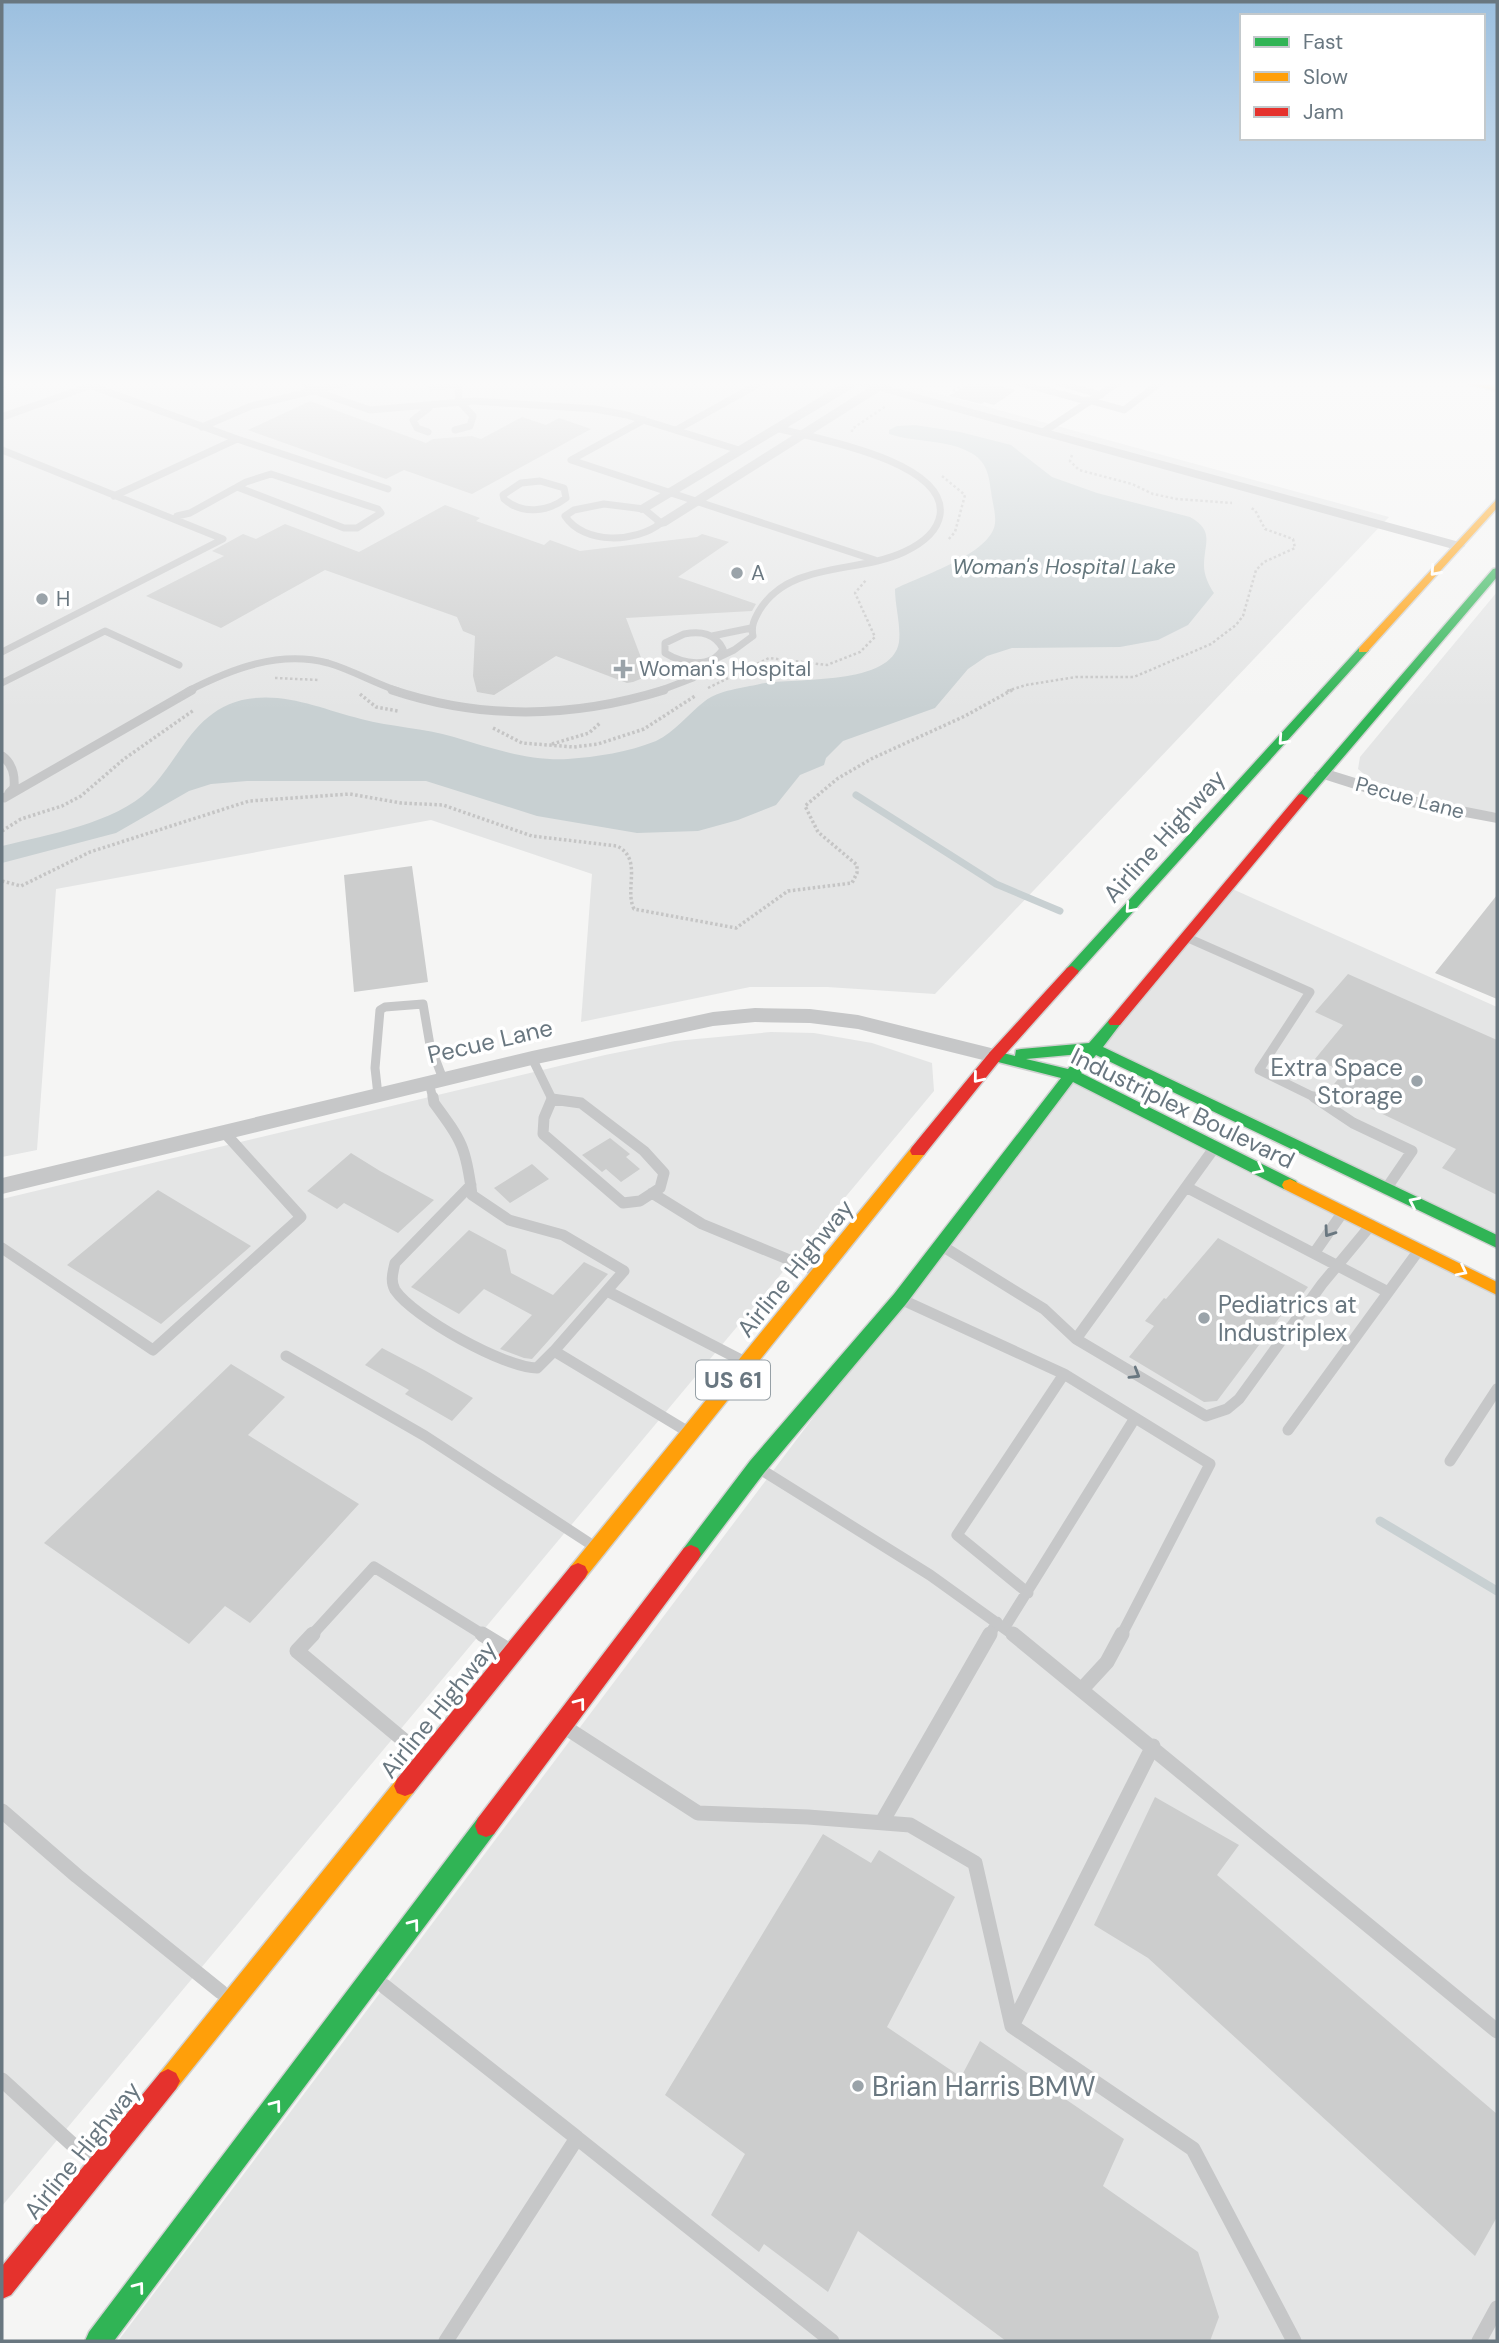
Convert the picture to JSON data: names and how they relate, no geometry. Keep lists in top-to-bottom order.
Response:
{
  "streets": {
    "main road": ["Airline Highway", "Industriplex Boulevard", "US 61"],
    "street": ["Pecue Lane"]
  },
  "crossings": [
    ["Pecue Lane", "Airline Highway"],
    ["Pecue Lane", "Industriplex Boulevard"],
    ["Pecue Lane", "US 61"],
    ["Airline Highway", "Industriplex Boulevard"],
    ["Industriplex Boulevard", "US 61"]
  ],
  "water": ["Woman's Hospital Lake"],
  "places": {
    "other": [
      "A",
      "H",
      "Extra Space Storage",
      "Pediatrics at Industriplex",
      "Brian Harris BMW"
    ],
    "health": ["Woman's Hospital"]
  },
  "legend": ["Fast", "Slow", "Jam"]
}
